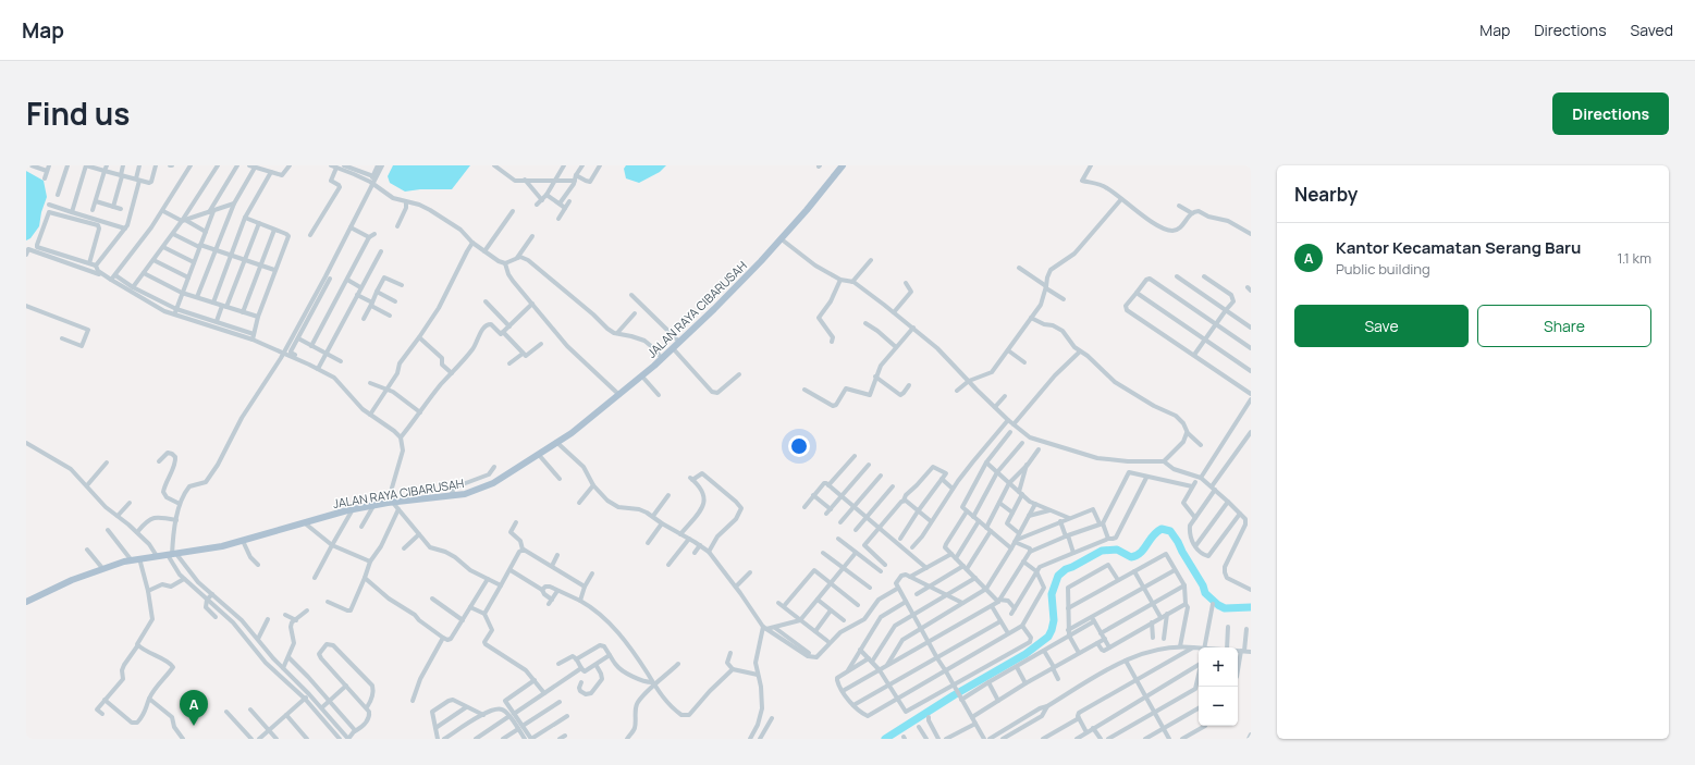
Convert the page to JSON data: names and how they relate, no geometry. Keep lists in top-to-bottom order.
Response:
{
  "streets": {
    "main road": ["JALAN RAYA CIBARUSAH"]
  },
  "page": {
    "header": "Map",
    "nav": ["Map", "Directions", "Saved"],
    "title": "Find us",
    "buttons": [
      "Directions",
      ["Save", "Share"]
    ],
    "heading": "Nearby",
    "list": [
      {
        "mark": "A",
        "name": "Kantor Kecamatan Serang Baru",
        "note": "Public building",
        "value": "1.1 km"
      }
    ],
    "map_buttons": ["+", "−"],
    "pins": "A"
  }
}
